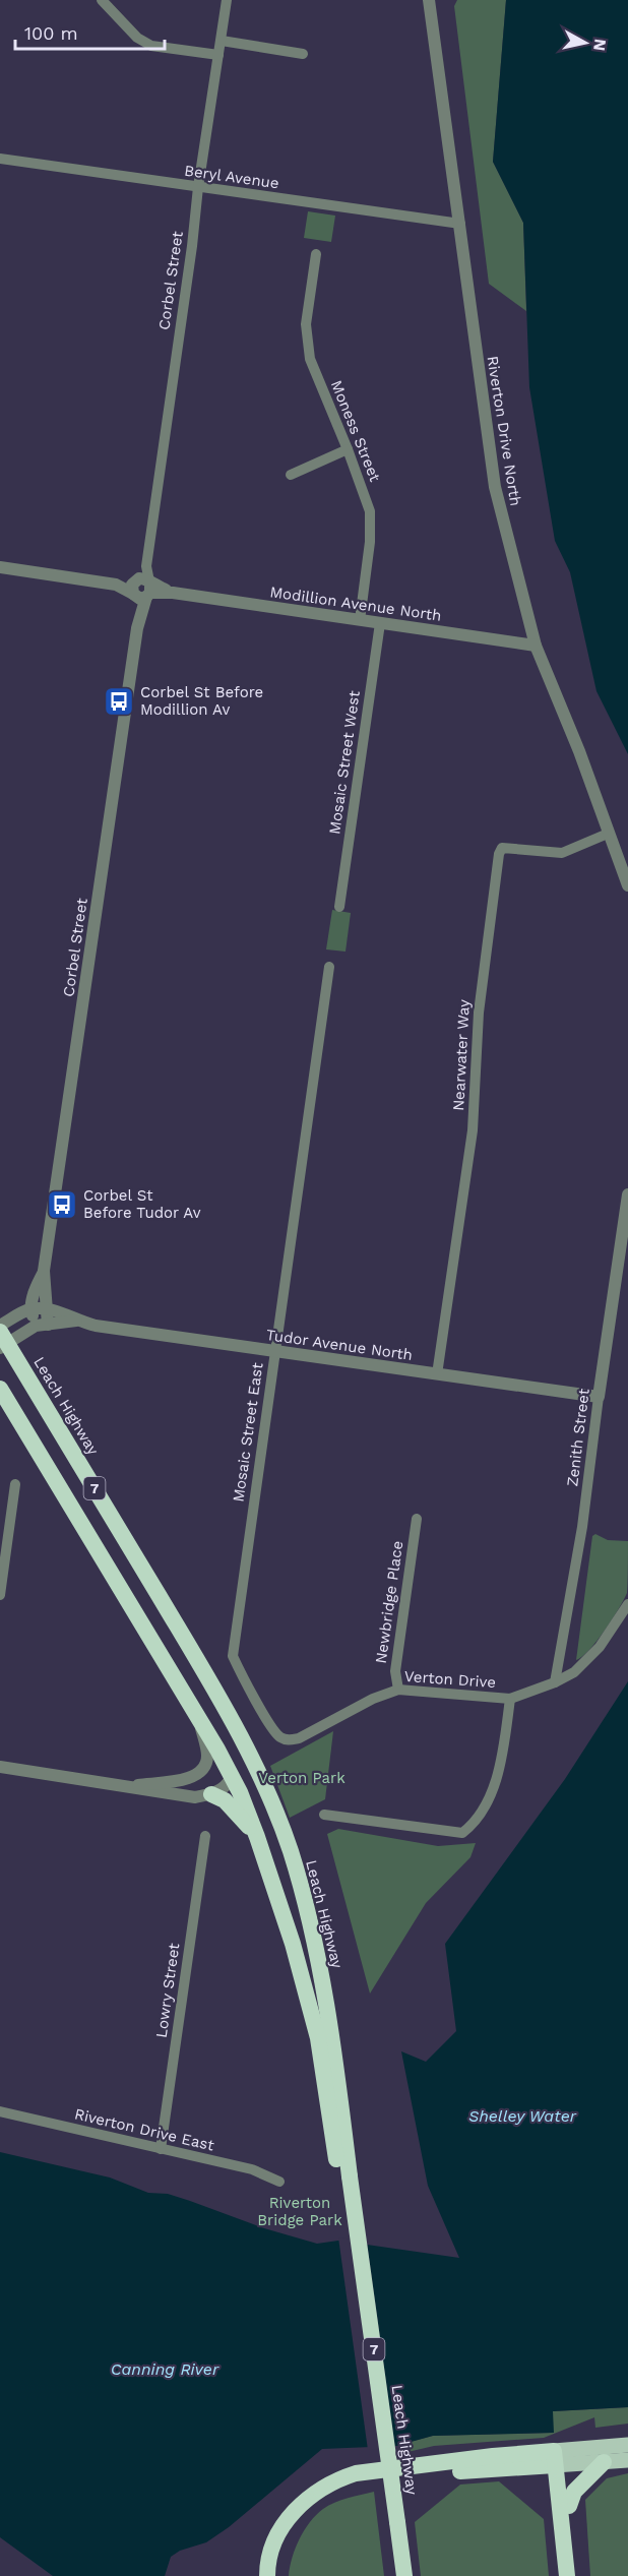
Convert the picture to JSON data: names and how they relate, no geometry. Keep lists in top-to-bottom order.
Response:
{
  "streets": {
    "highway": ["Leach Highway", "7"],
    "street": [
      "Beryl Avenue",
      "Corbel Street",
      "Moness Street",
      "Riverton Drive North",
      "Modillion Avenue North",
      "Mosaic Street West",
      "Nearwater Way",
      "Tudor Avenue North",
      "Mosaic Street East",
      "Zenith Street",
      "Newbridge Place",
      "Verton Drive",
      "Lowry Street",
      "Riverton Drive East"
    ]
  },
  "crossings": [
    ["Beryl Avenue", "Corbel Street"],
    ["Beryl Avenue", "Riverton Drive North"],
    ["Corbel Street", "Modillion Avenue North"],
    ["Corbel Street", "Tudor Avenue North"],
    ["Moness Street", "Modillion Avenue North"],
    ["Riverton Drive North", "Modillion Avenue North"],
    ["Riverton Drive North", "Nearwater Way"],
    ["Modillion Avenue North", "Mosaic Street West"],
    ["Nearwater Way", "Tudor Avenue North"],
    ["Tudor Avenue North", "Leach Highway"],
    ["Tudor Avenue North", "Mosaic Street East"],
    ["Tudor Avenue North", "Zenith Street"],
    ["Mosaic Street East", "Verton Drive"],
    ["Newbridge Place", "Verton Drive"],
    ["Lowry Street", "Riverton Drive East"]
  ],
  "water": ["Shelley Water", "Canning River"],
  "parks": ["Verton Park", "Riverton Bridge Park"],
  "places": {
    "bus stop": ["Corbel St Before Modillion Av", "Corbel St Before Tudor Av"]
  },
  "scale_bar": "100 m",
  "north": "right"
}
